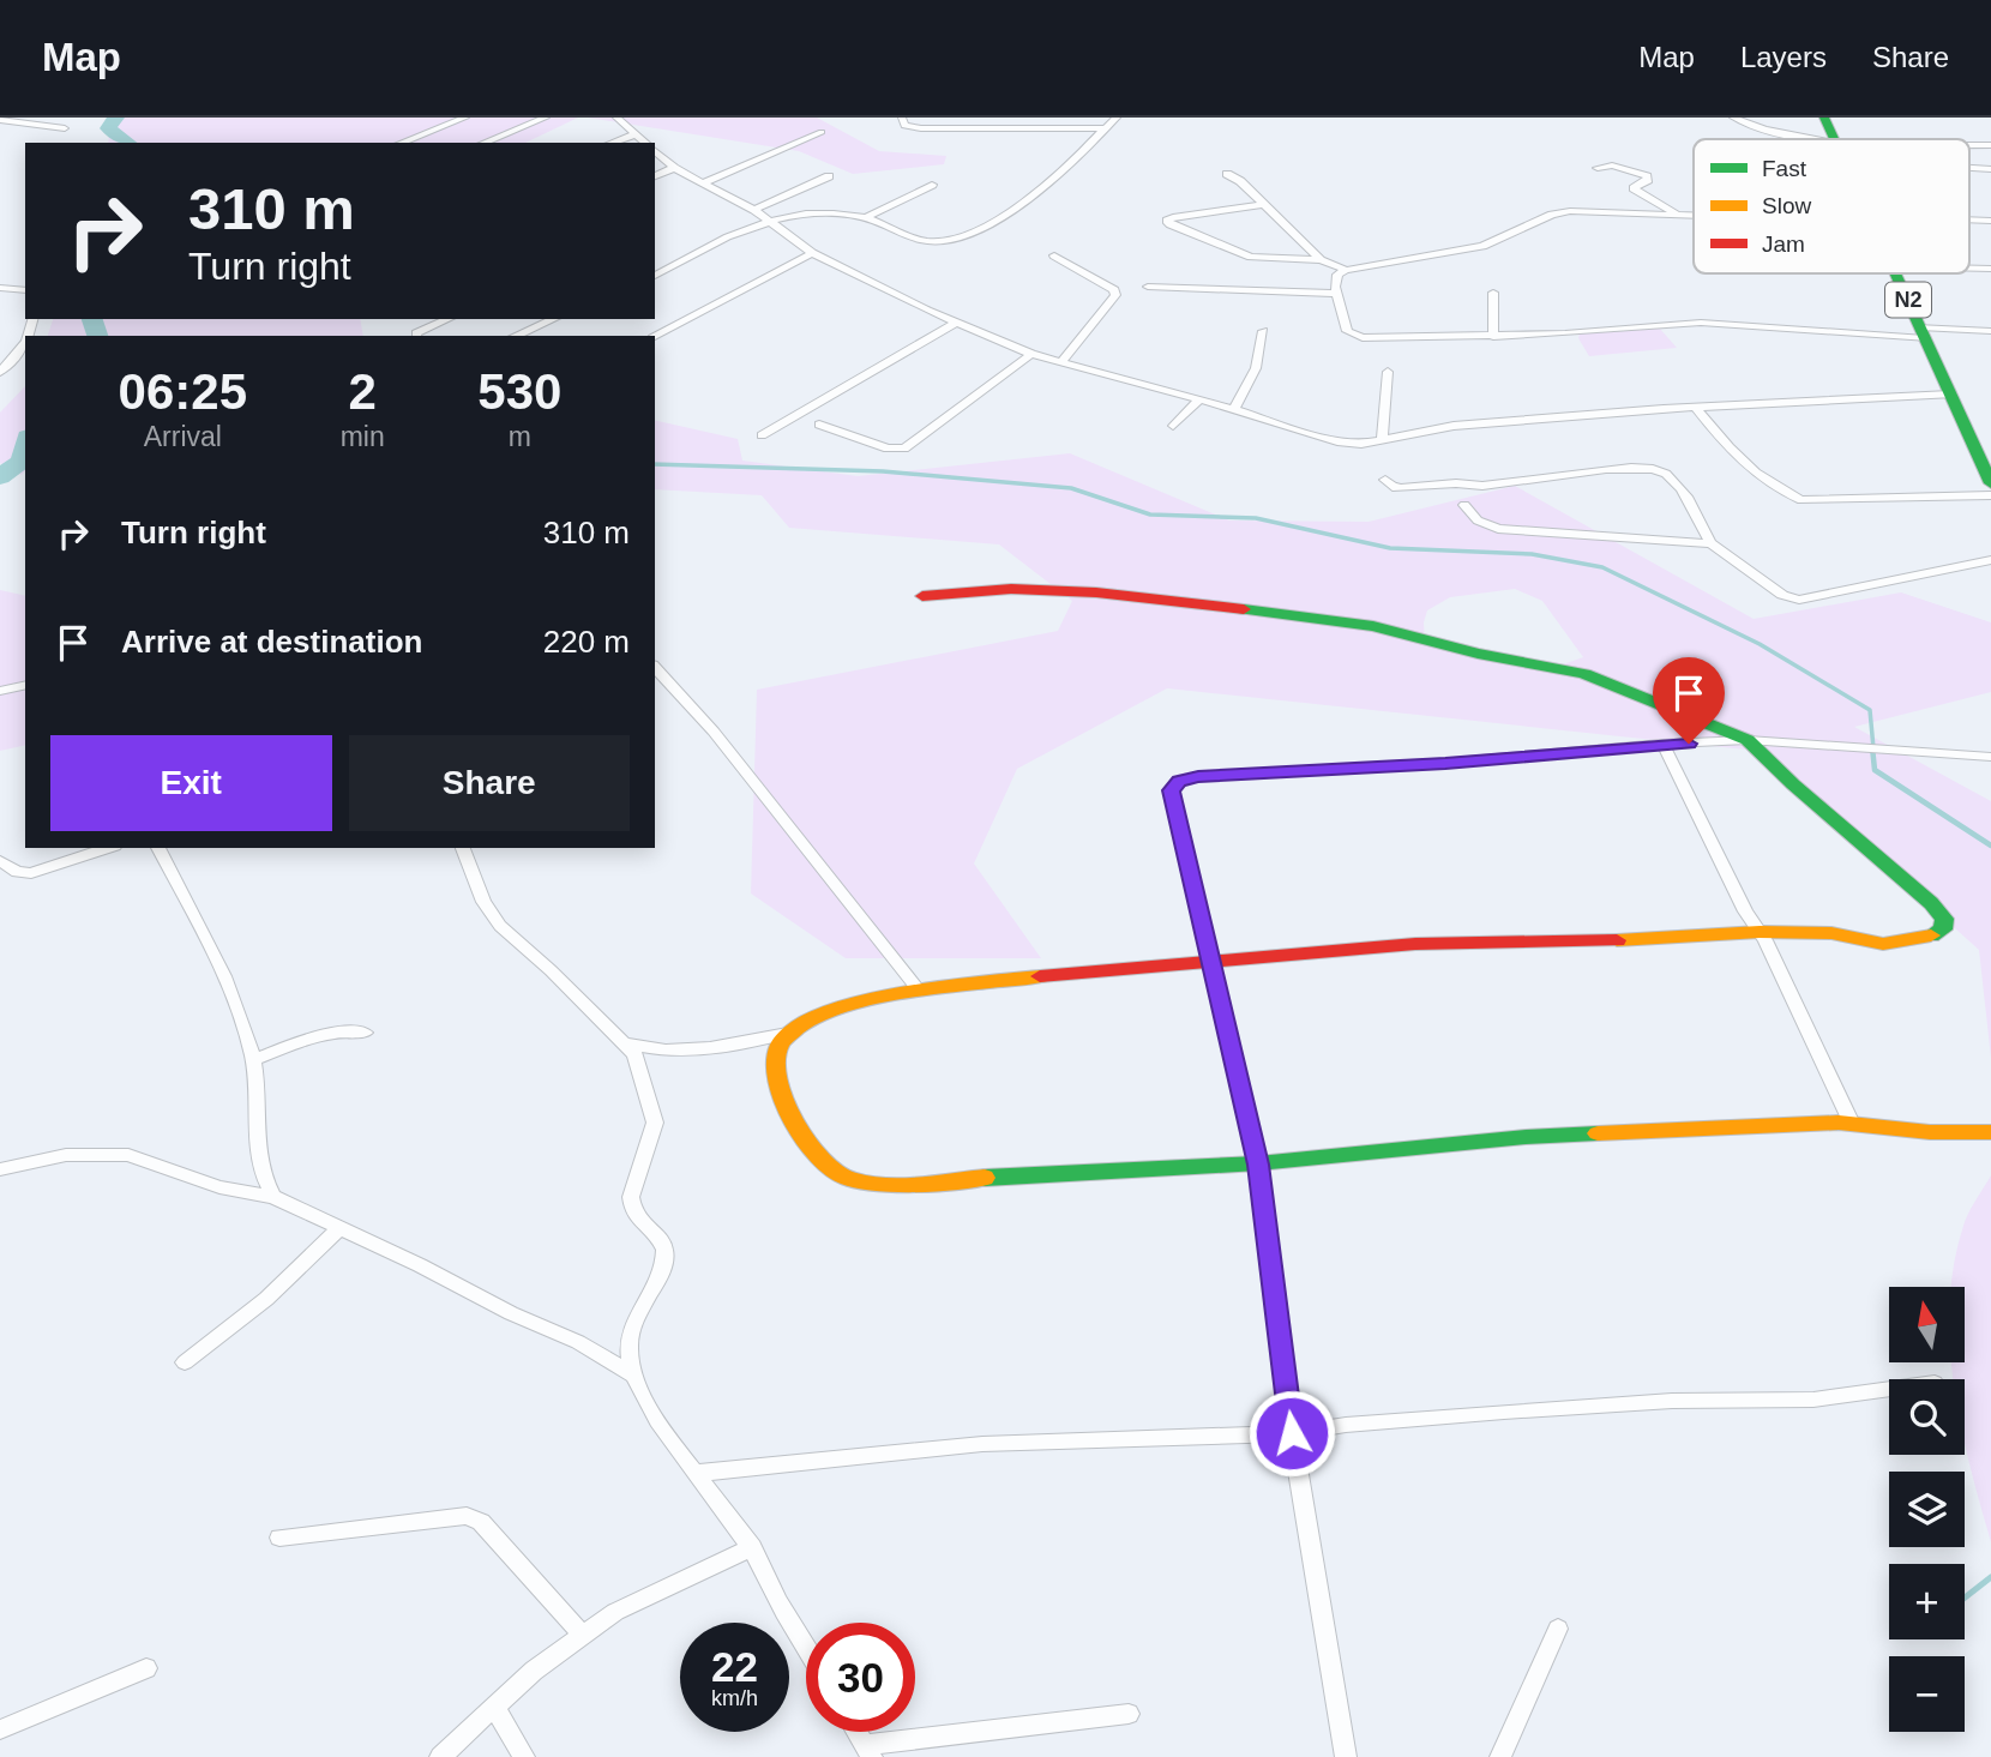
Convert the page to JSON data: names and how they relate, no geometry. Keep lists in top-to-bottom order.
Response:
{
  "streets": {
    "main road": ["N2"]
  },
  "legend": ["Fast", "Slow", "Jam"],
  "north": "top",
  "page": {
    "header": "Map",
    "nav": ["Map", "Layers", "Share"],
    "turn": ["310 m", "Turn right"],
    "eta": [
      "06:25",
      "Arrival",
      "2",
      "min",
      "530",
      "m"
    ],
    "list": [
      {
        "name": "Turn right",
        "value": "310 m"
      },
      {
        "name": "Arrive at destination",
        "value": "220 m"
      }
    ],
    "buttons": ["Exit", "Share"],
    "map_buttons": ["+", "−"],
    "speed": "22 km/h",
    "limit": "30"
  }
}
